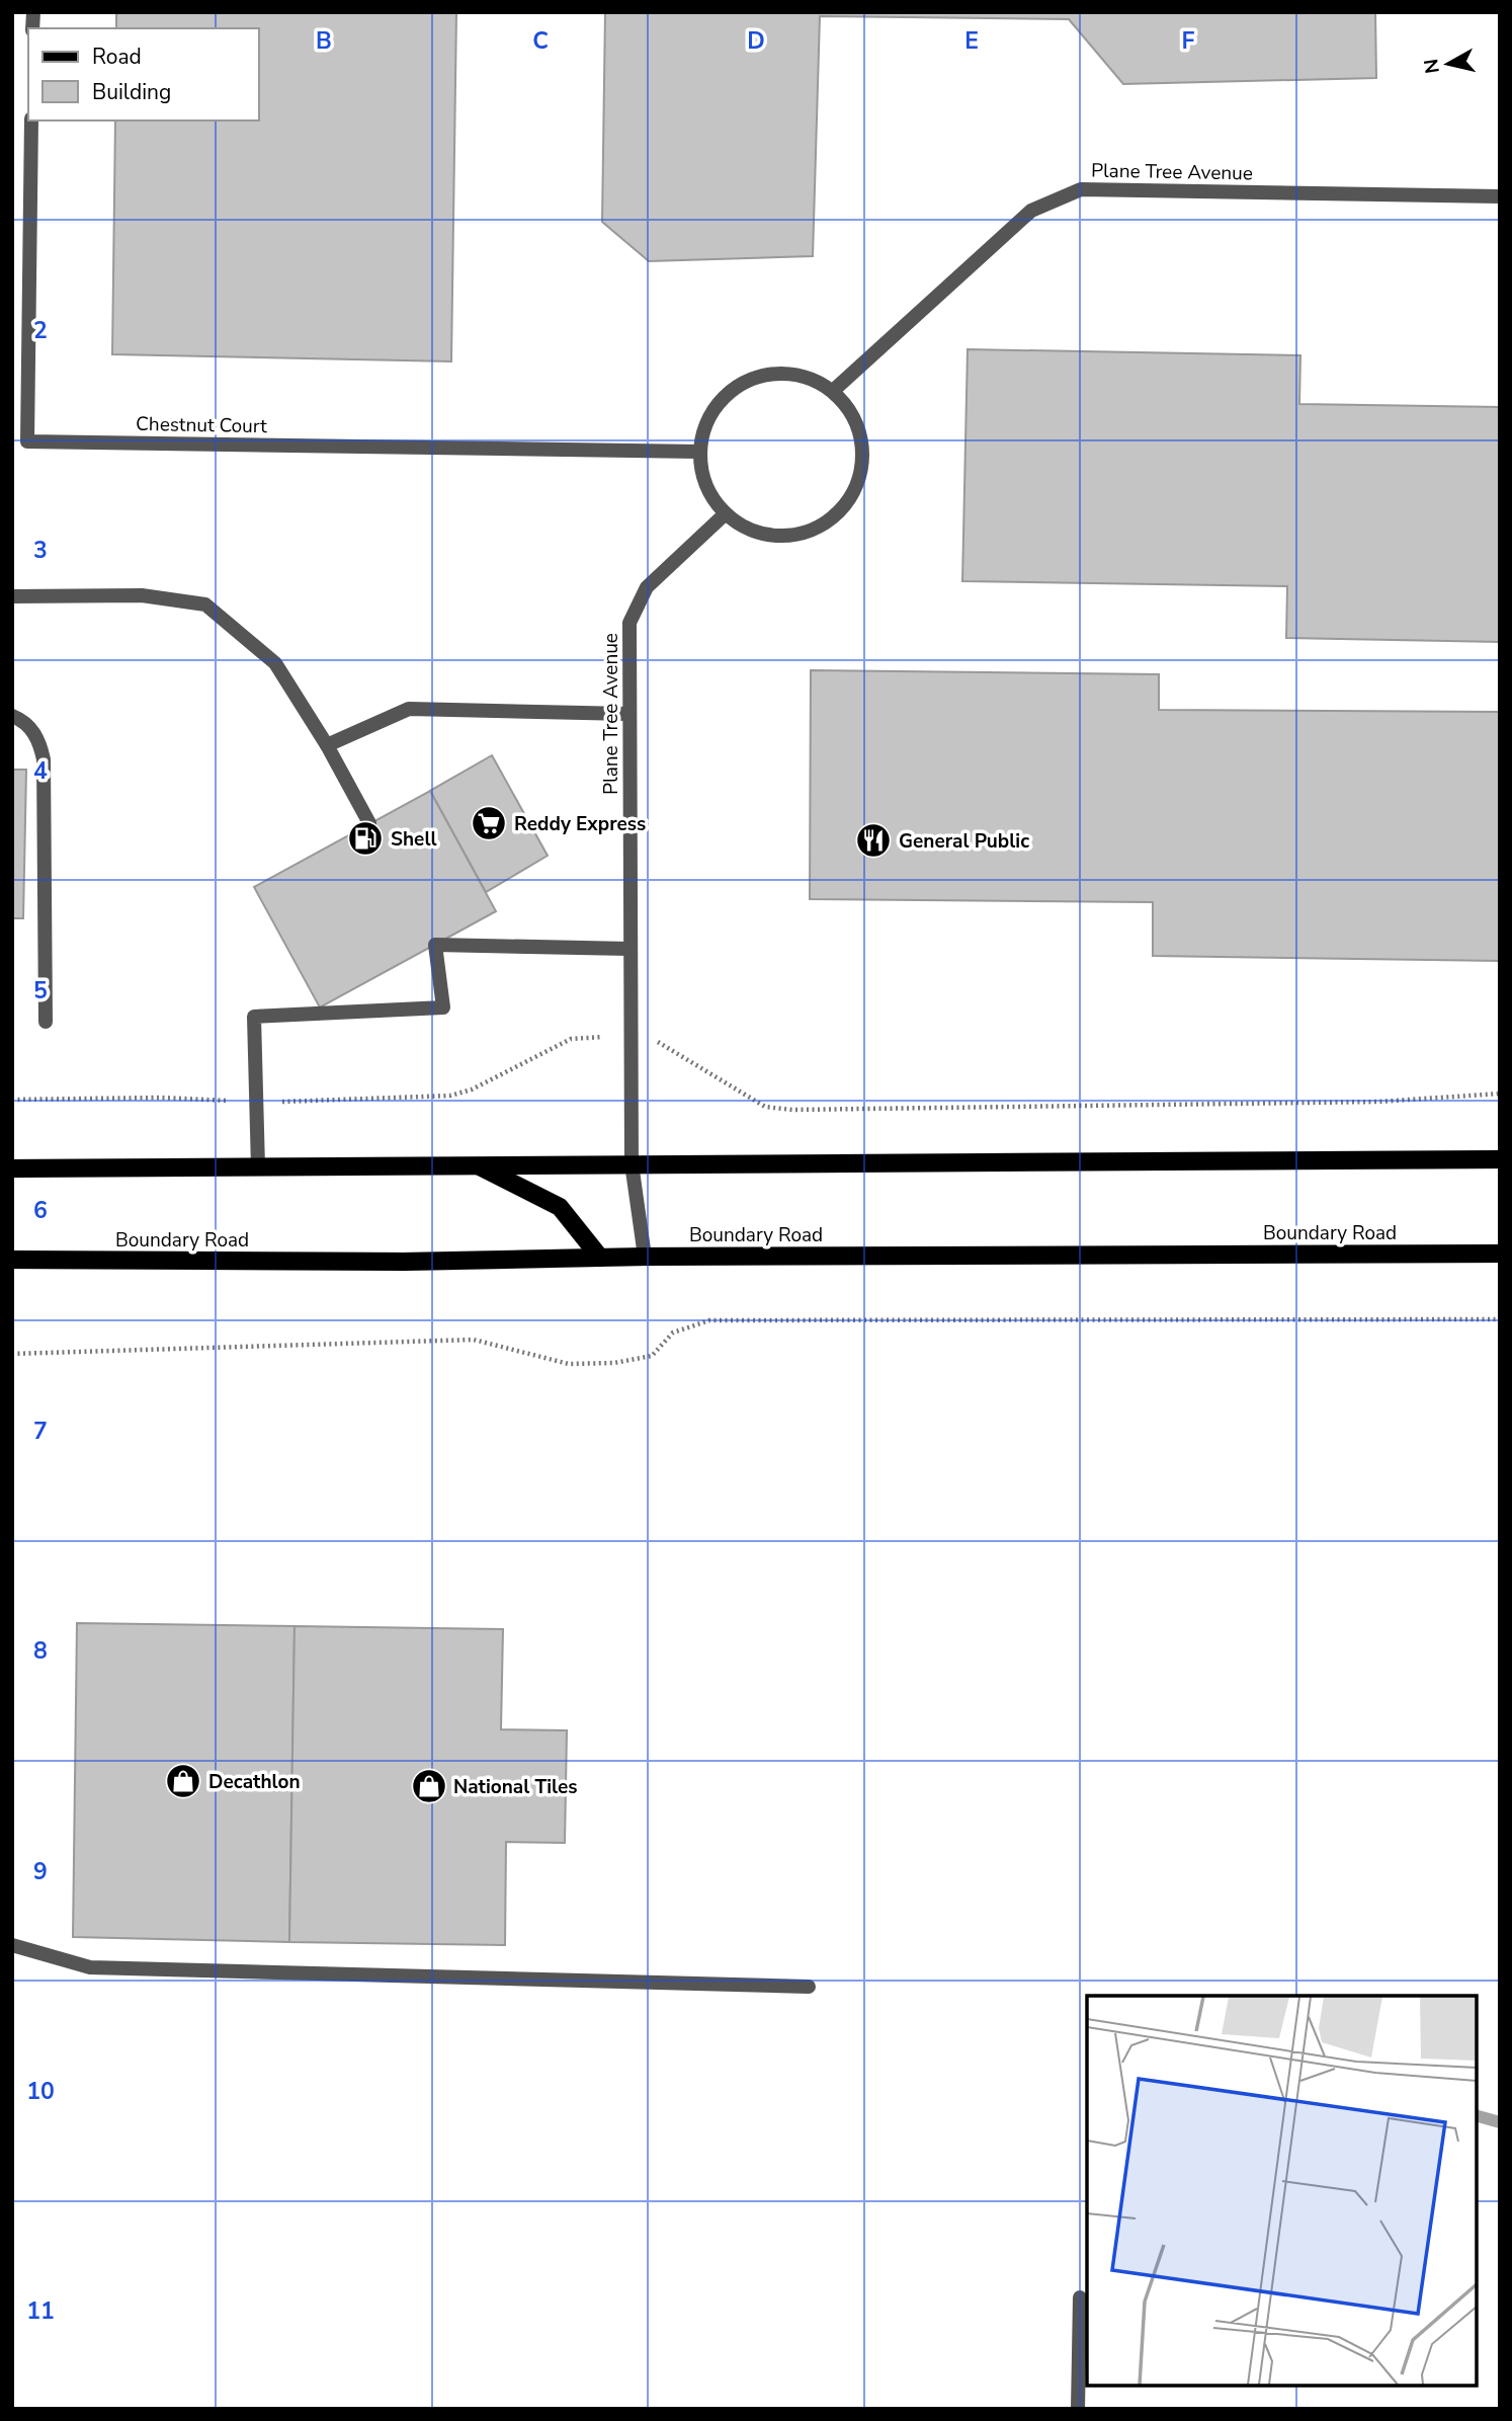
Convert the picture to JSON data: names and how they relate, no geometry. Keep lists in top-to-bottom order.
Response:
{
  "streets": {
    "main road": ["Boundary Road"],
    "street": ["Plane Tree Avenue", "Chestnut Court"]
  },
  "crossings": [
    ["Plane Tree Avenue", "Chestnut Court"],
    ["Plane Tree Avenue", "Boundary Road"]
  ],
  "places": {
    "supermarket": ["Reddy Express"],
    "fuel station": ["Shell"],
    "restaurant": ["General Public"],
    "shop": ["Decathlon", "National Tiles"]
  },
  "legend": ["Road", "Building"],
  "north": "left",
  "grid": {
    "columns": [
      "B",
      "C",
      "D",
      "E",
      "F"
    ],
    "rows": [
      "2",
      "3",
      "4",
      "5",
      "6",
      "7",
      "8",
      "9",
      "10",
      "11"
    ]
  }
}
